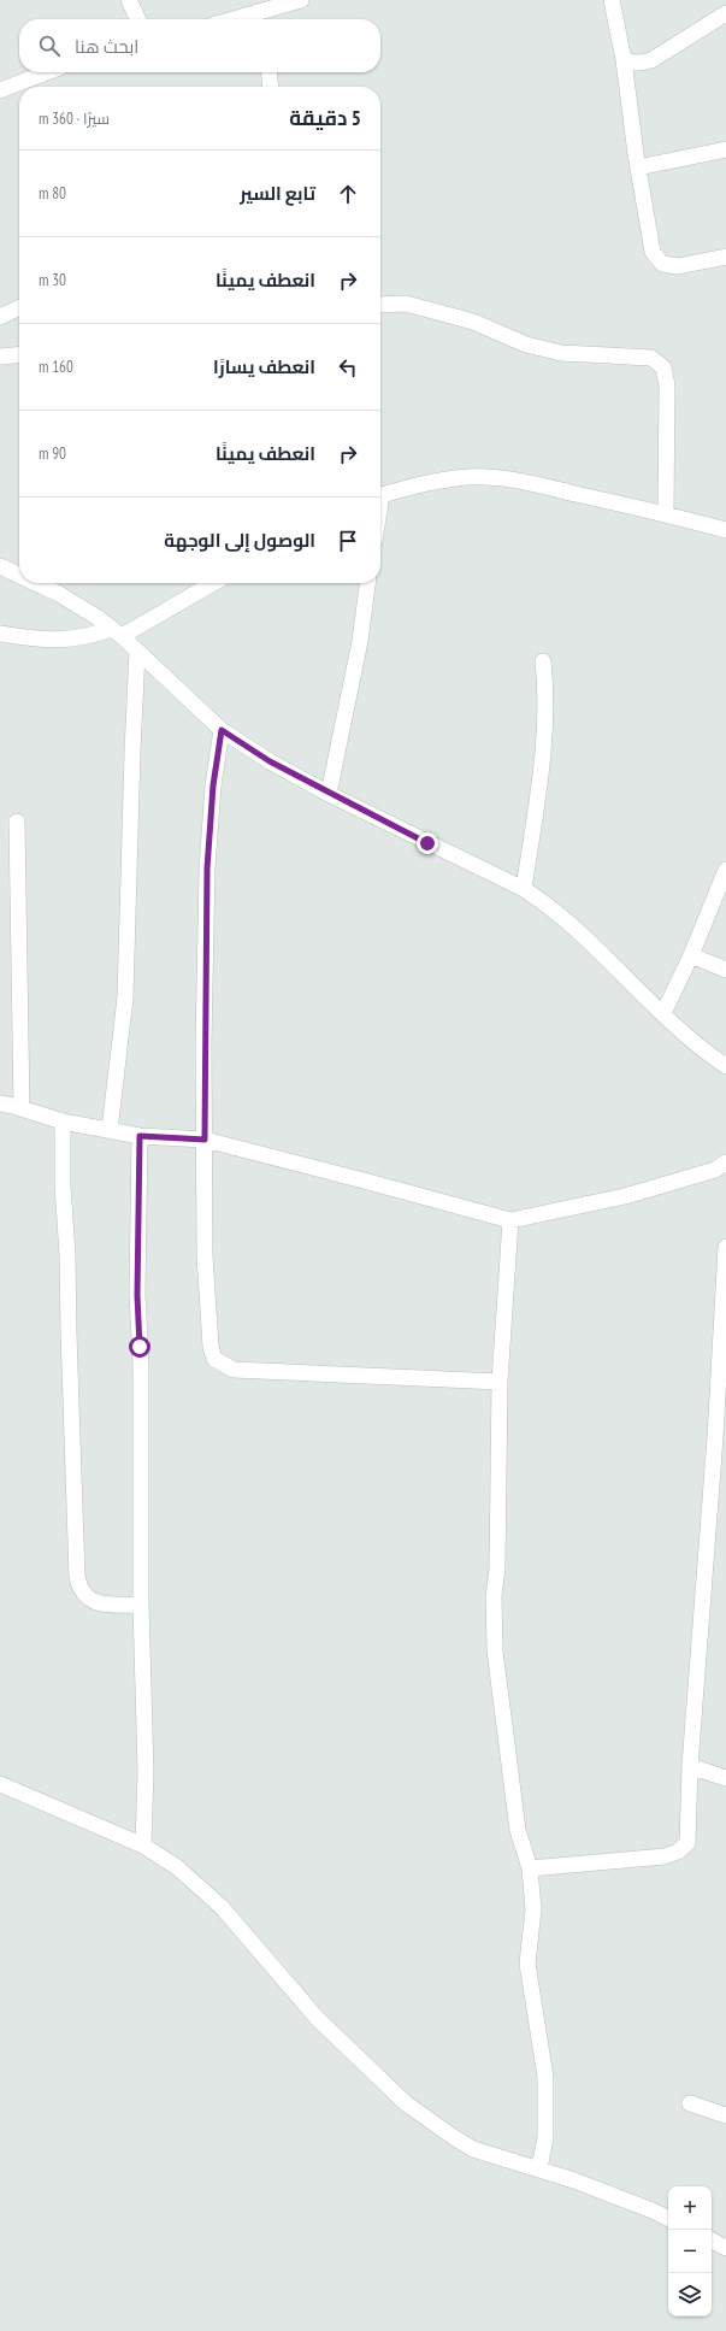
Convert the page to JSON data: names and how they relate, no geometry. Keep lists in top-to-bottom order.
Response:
{
  "page": {
    "search": "ابحث هنا",
    "heading": ["5 دقيقة", "سيرًا · 360 m"],
    "list": [
      ["تابع السير", "80 m"],
      ["انعطف يمينًا", "30 m"],
      ["انعطف يسارًا", "160 m"],
      ["انعطف يمينًا", "90 m"],
      "الوصول إلى الوجهة"
    ],
    "map_buttons": ["+", "−"]
  }
}
